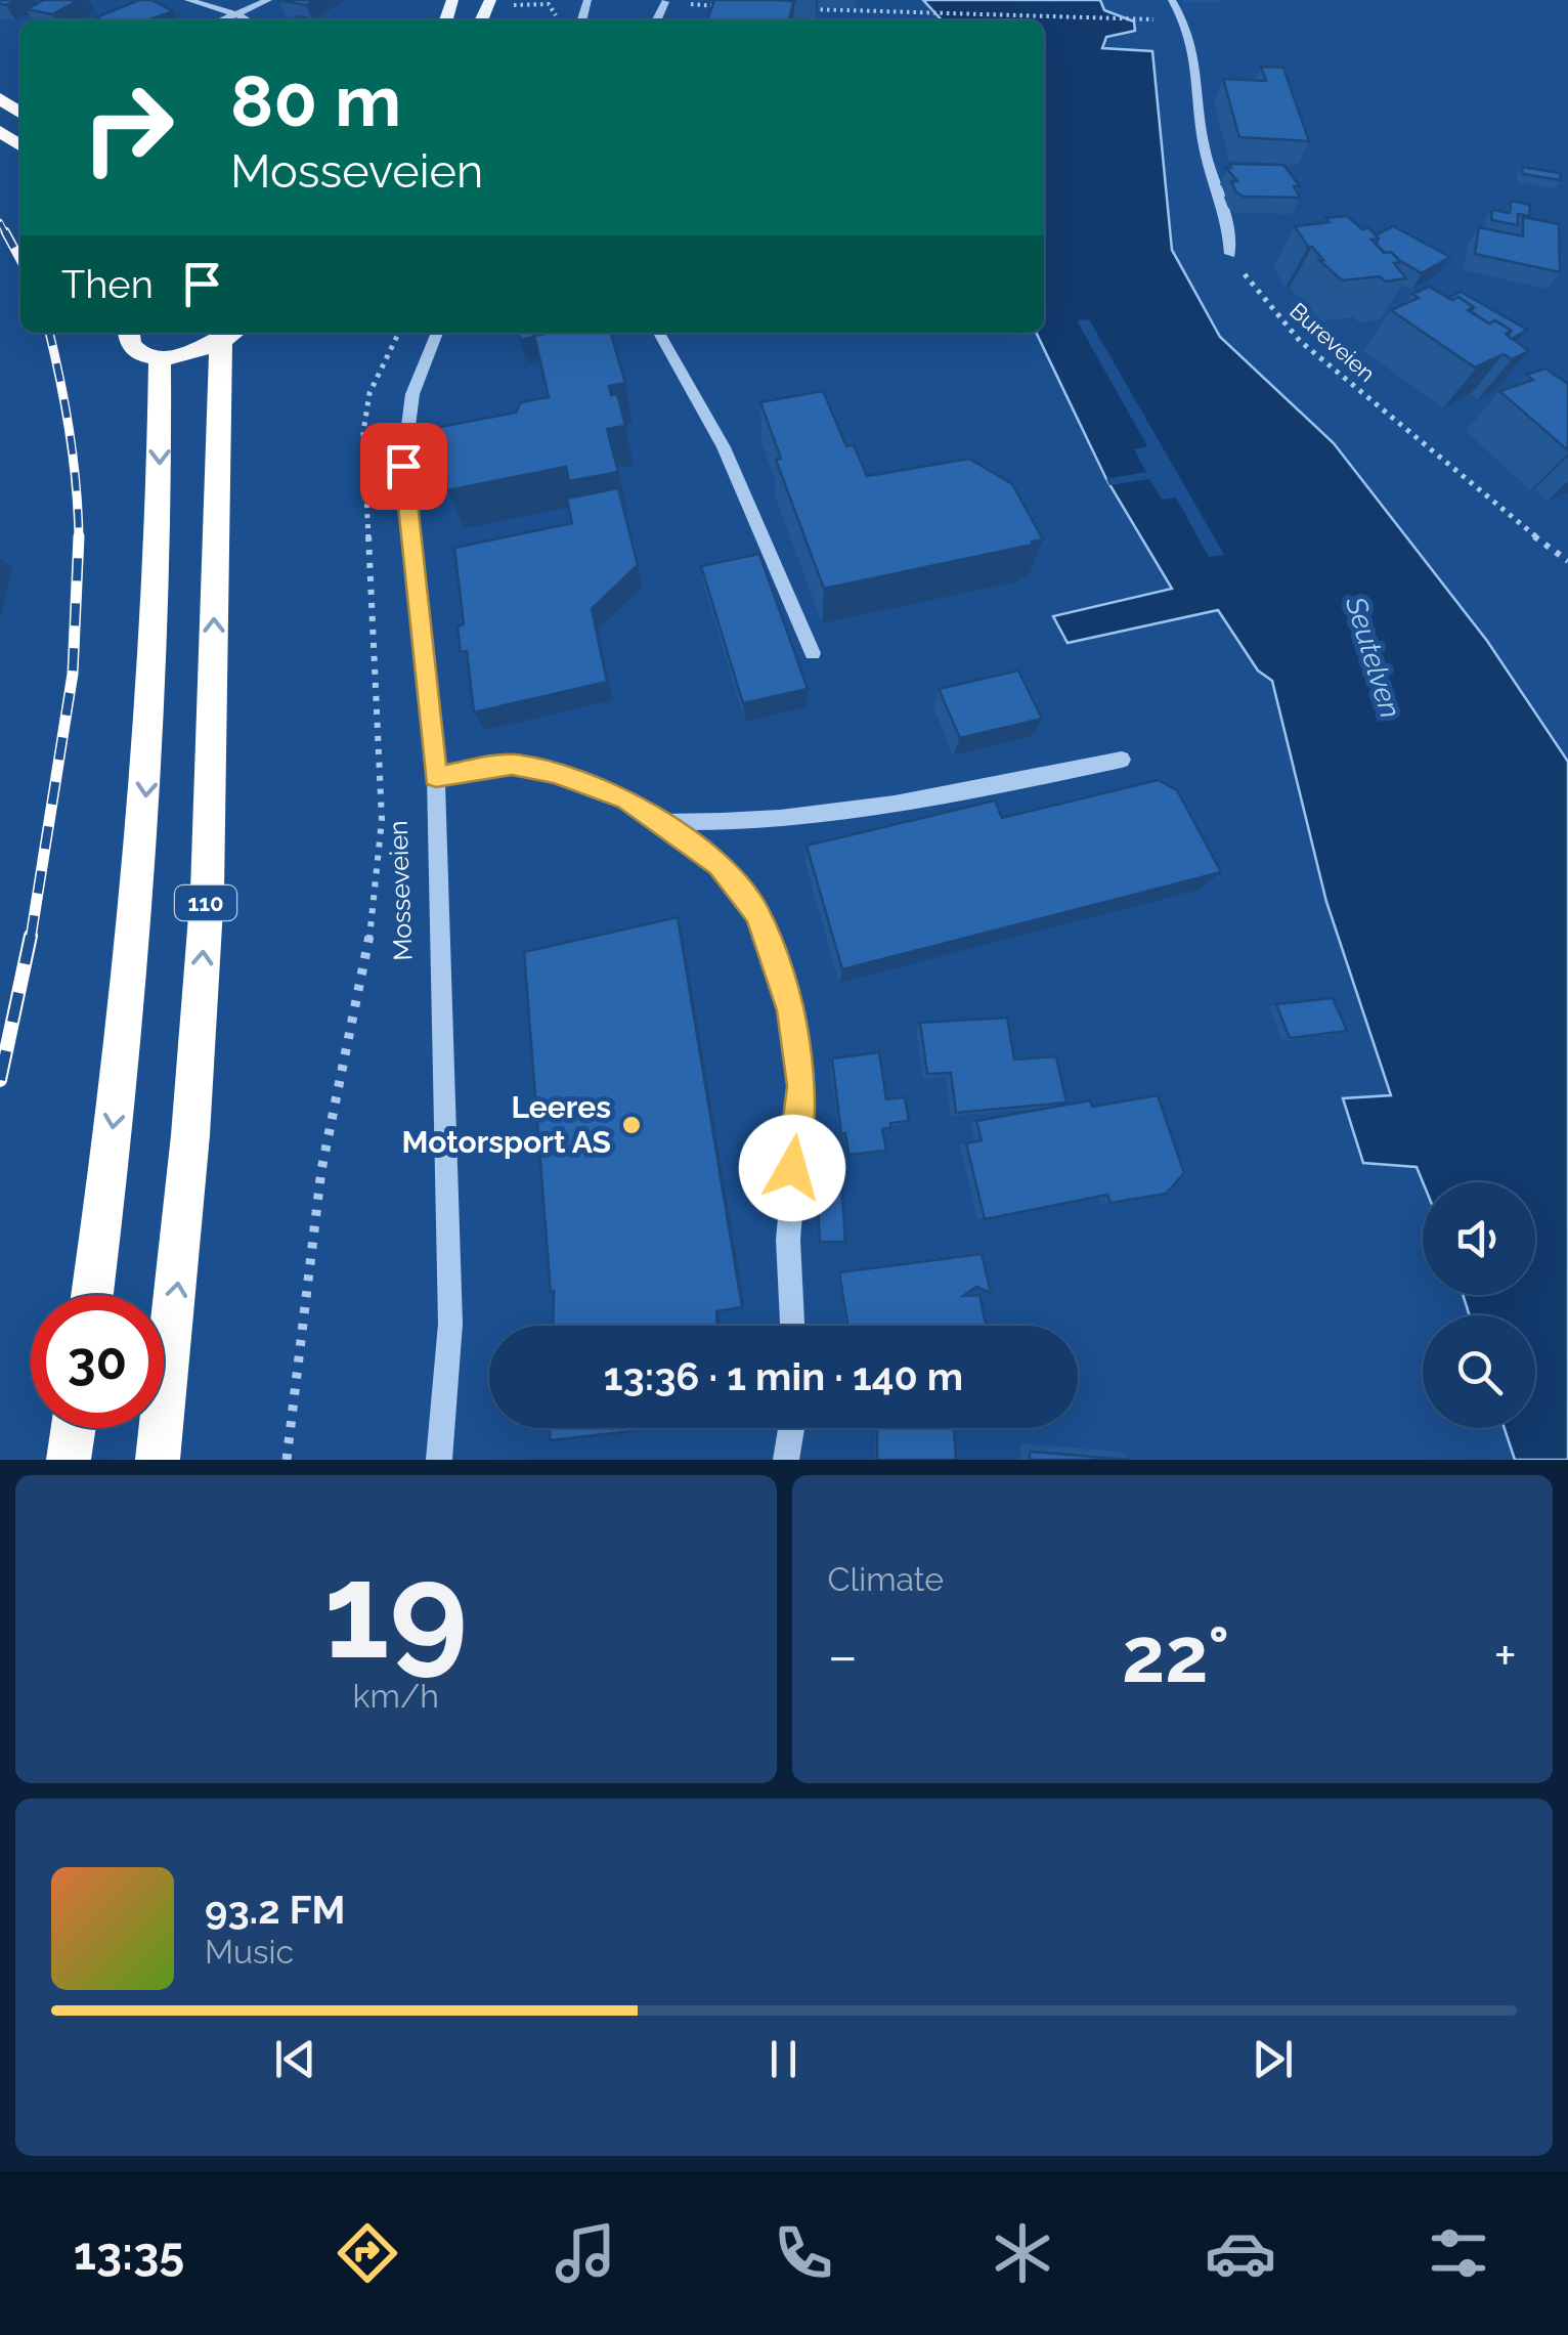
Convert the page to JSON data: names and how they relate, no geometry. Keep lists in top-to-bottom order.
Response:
{
  "streets": {
    "highway": ["110"],
    "street": ["Mosseveien"],
    "path": ["Bureveien"]
  },
  "water": ["Seutelven"],
  "places": ["Leeres Motorsport AS"],
  "page": {
    "turn": ["80 m", "Mosseveien"],
    "then": "Then",
    "limit": "30",
    "trip": "13:36 · 1 min · 140 m",
    "tile": [
      ["19", "km/h"],
      "Climate"
    ],
    "heat": ["−", "22°", "+"],
    "song": ["93.2 FM", "Music"],
    "tabs": "13:35"
  }
}
